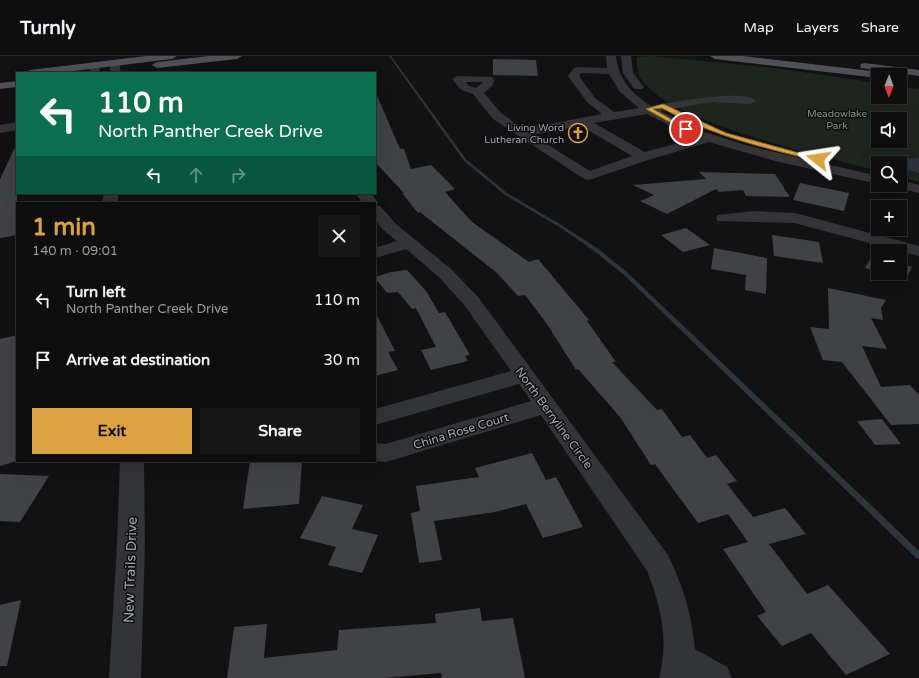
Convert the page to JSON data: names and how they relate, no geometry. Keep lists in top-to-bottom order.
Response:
{
  "streets": {
    "street": ["North Berryline Circle", "China Rose Court", "New Trails Drive"]
  },
  "crossings": [
    ["North Berryline Circle", "China Rose Court"]
  ],
  "parks": ["Meadowlake Park"],
  "places": {
    "church": ["Living Word Lutheran Church"]
  },
  "north": "bottom",
  "page": {
    "header": "Turnly",
    "nav": ["Map", "Layers", "Share"],
    "map_buttons": ["+", "−"],
    "turn": ["110 m", "North Panther Creek Drive"],
    "heading": ["1 min", "140 m · 09:01"],
    "list": [
      {
        "name": "Turn left",
        "note": "North Panther Creek Drive",
        "value": "110 m"
      },
      {
        "name": "Arrive at destination",
        "value": "30 m"
      }
    ],
    "buttons": ["Exit", "Share"]
  }
}
